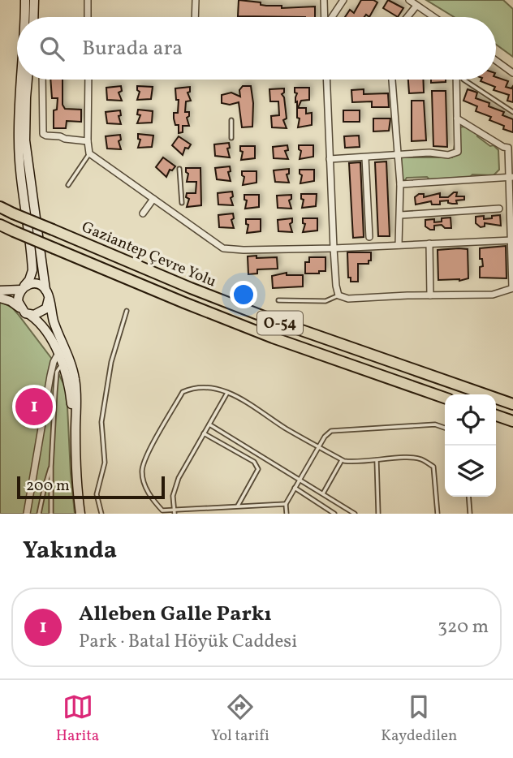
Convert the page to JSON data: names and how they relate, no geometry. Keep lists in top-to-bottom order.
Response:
{
  "streets": {
    "highway": ["Gaziantep Çevre Yolu", "O-54"]
  },
  "scale_bar": "200 m",
  "page": {
    "search": "Burada ara",
    "pins": "1",
    "scale": "200 m",
    "heading": "Yakında",
    "list": [
      {
        "mark": "1",
        "name": "Alleben Galle Parkı",
        "note": "Park · Batal Höyük Caddesi",
        "value": "320 m"
      }
    ],
    "nav": ["Harita", "Yol tarifi", "Kaydedilen"]
  }
}
